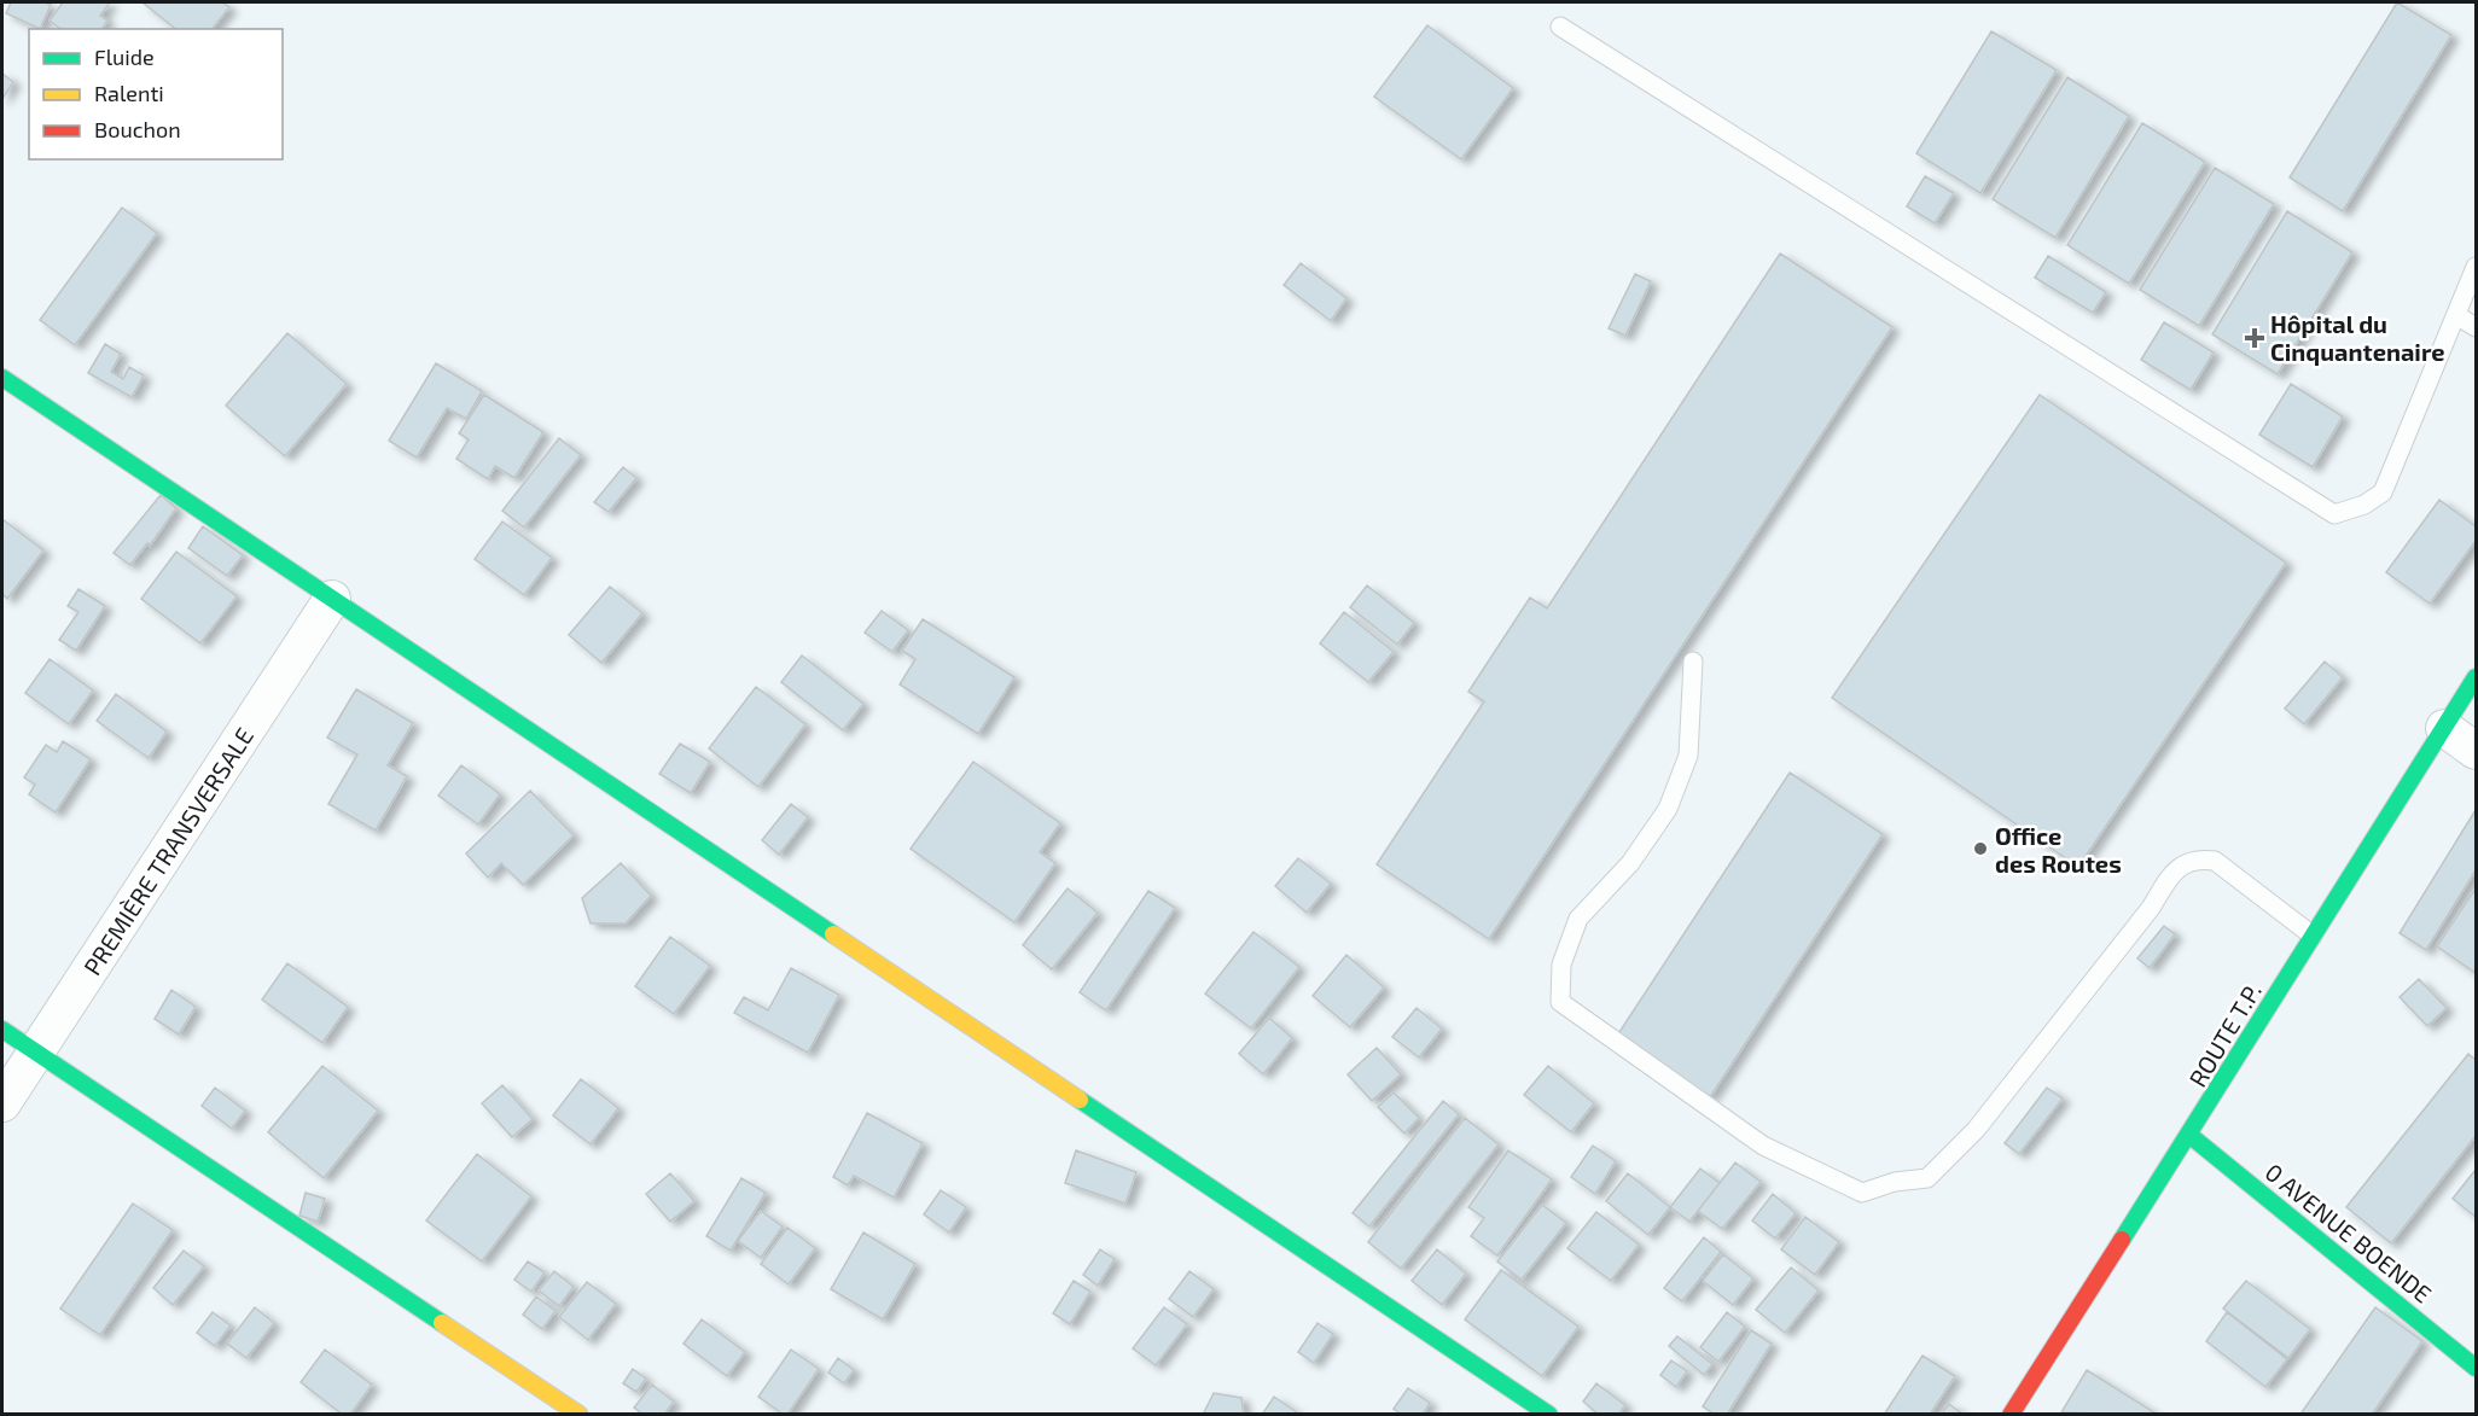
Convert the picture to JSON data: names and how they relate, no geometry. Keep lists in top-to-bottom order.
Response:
{
  "streets": {
    "street": ["PREMIÈRE TRANSVERSALE", "ROUTE T.P.", "0 AVENUE BOENDE"]
  },
  "crossings": [
    ["ROUTE T.P.", "0 AVENUE BOENDE"]
  ],
  "places": {
    "health": ["Hôpital du Cinquantenaire"],
    "other": ["Office des Routes"]
  },
  "legend": ["Fluide", "Ralenti", "Bouchon"]
}
